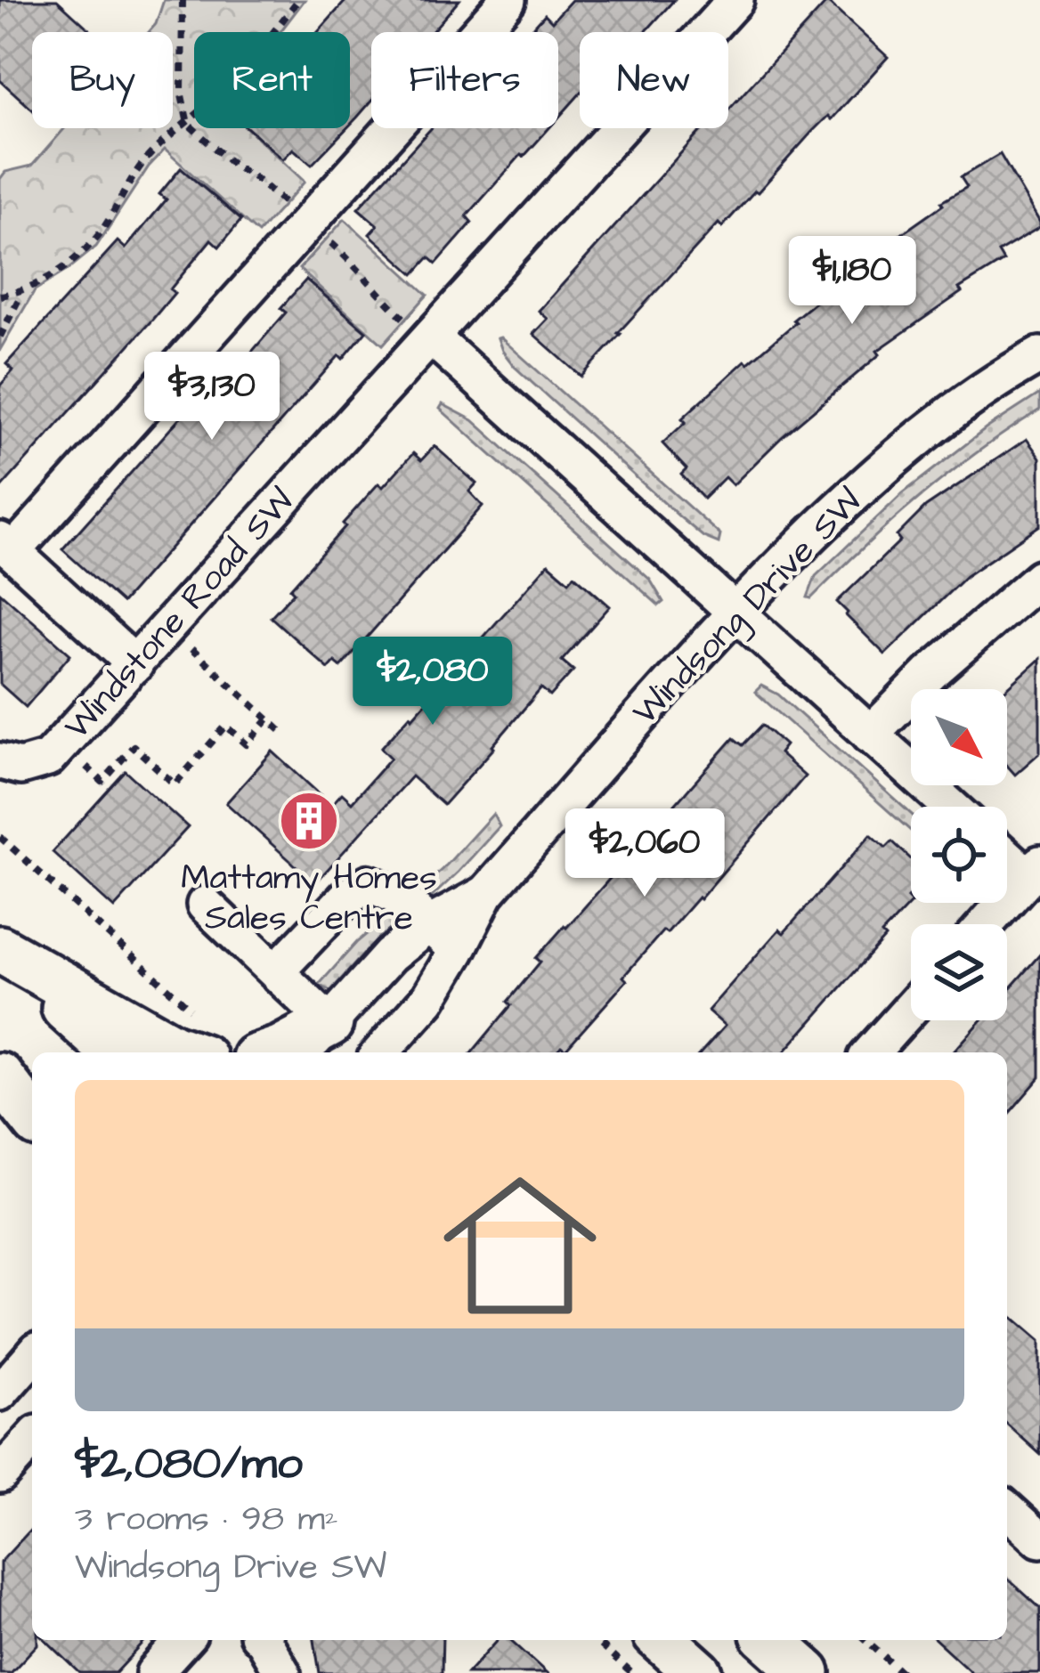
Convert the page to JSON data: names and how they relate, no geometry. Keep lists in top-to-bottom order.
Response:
{
  "streets": {
    "street": ["Windsong Drive SW", "Windstone Road SW"]
  },
  "places": {
    "building": ["Mattamy Homes Sales Centre"]
  },
  "north": "bottom right",
  "page": {
    "chip": [
      "Buy",
      "Rent",
      "Filters",
      "New"
    ],
    "price": [
      "$1,180",
      "$3,130",
      "$2,080",
      "$2,060"
    ],
    "list": [
      {
        "name": "$2,080/mo",
        "note": "3 rooms · 98 m² · Windsong Drive SW"
      }
    ]
  }
}
